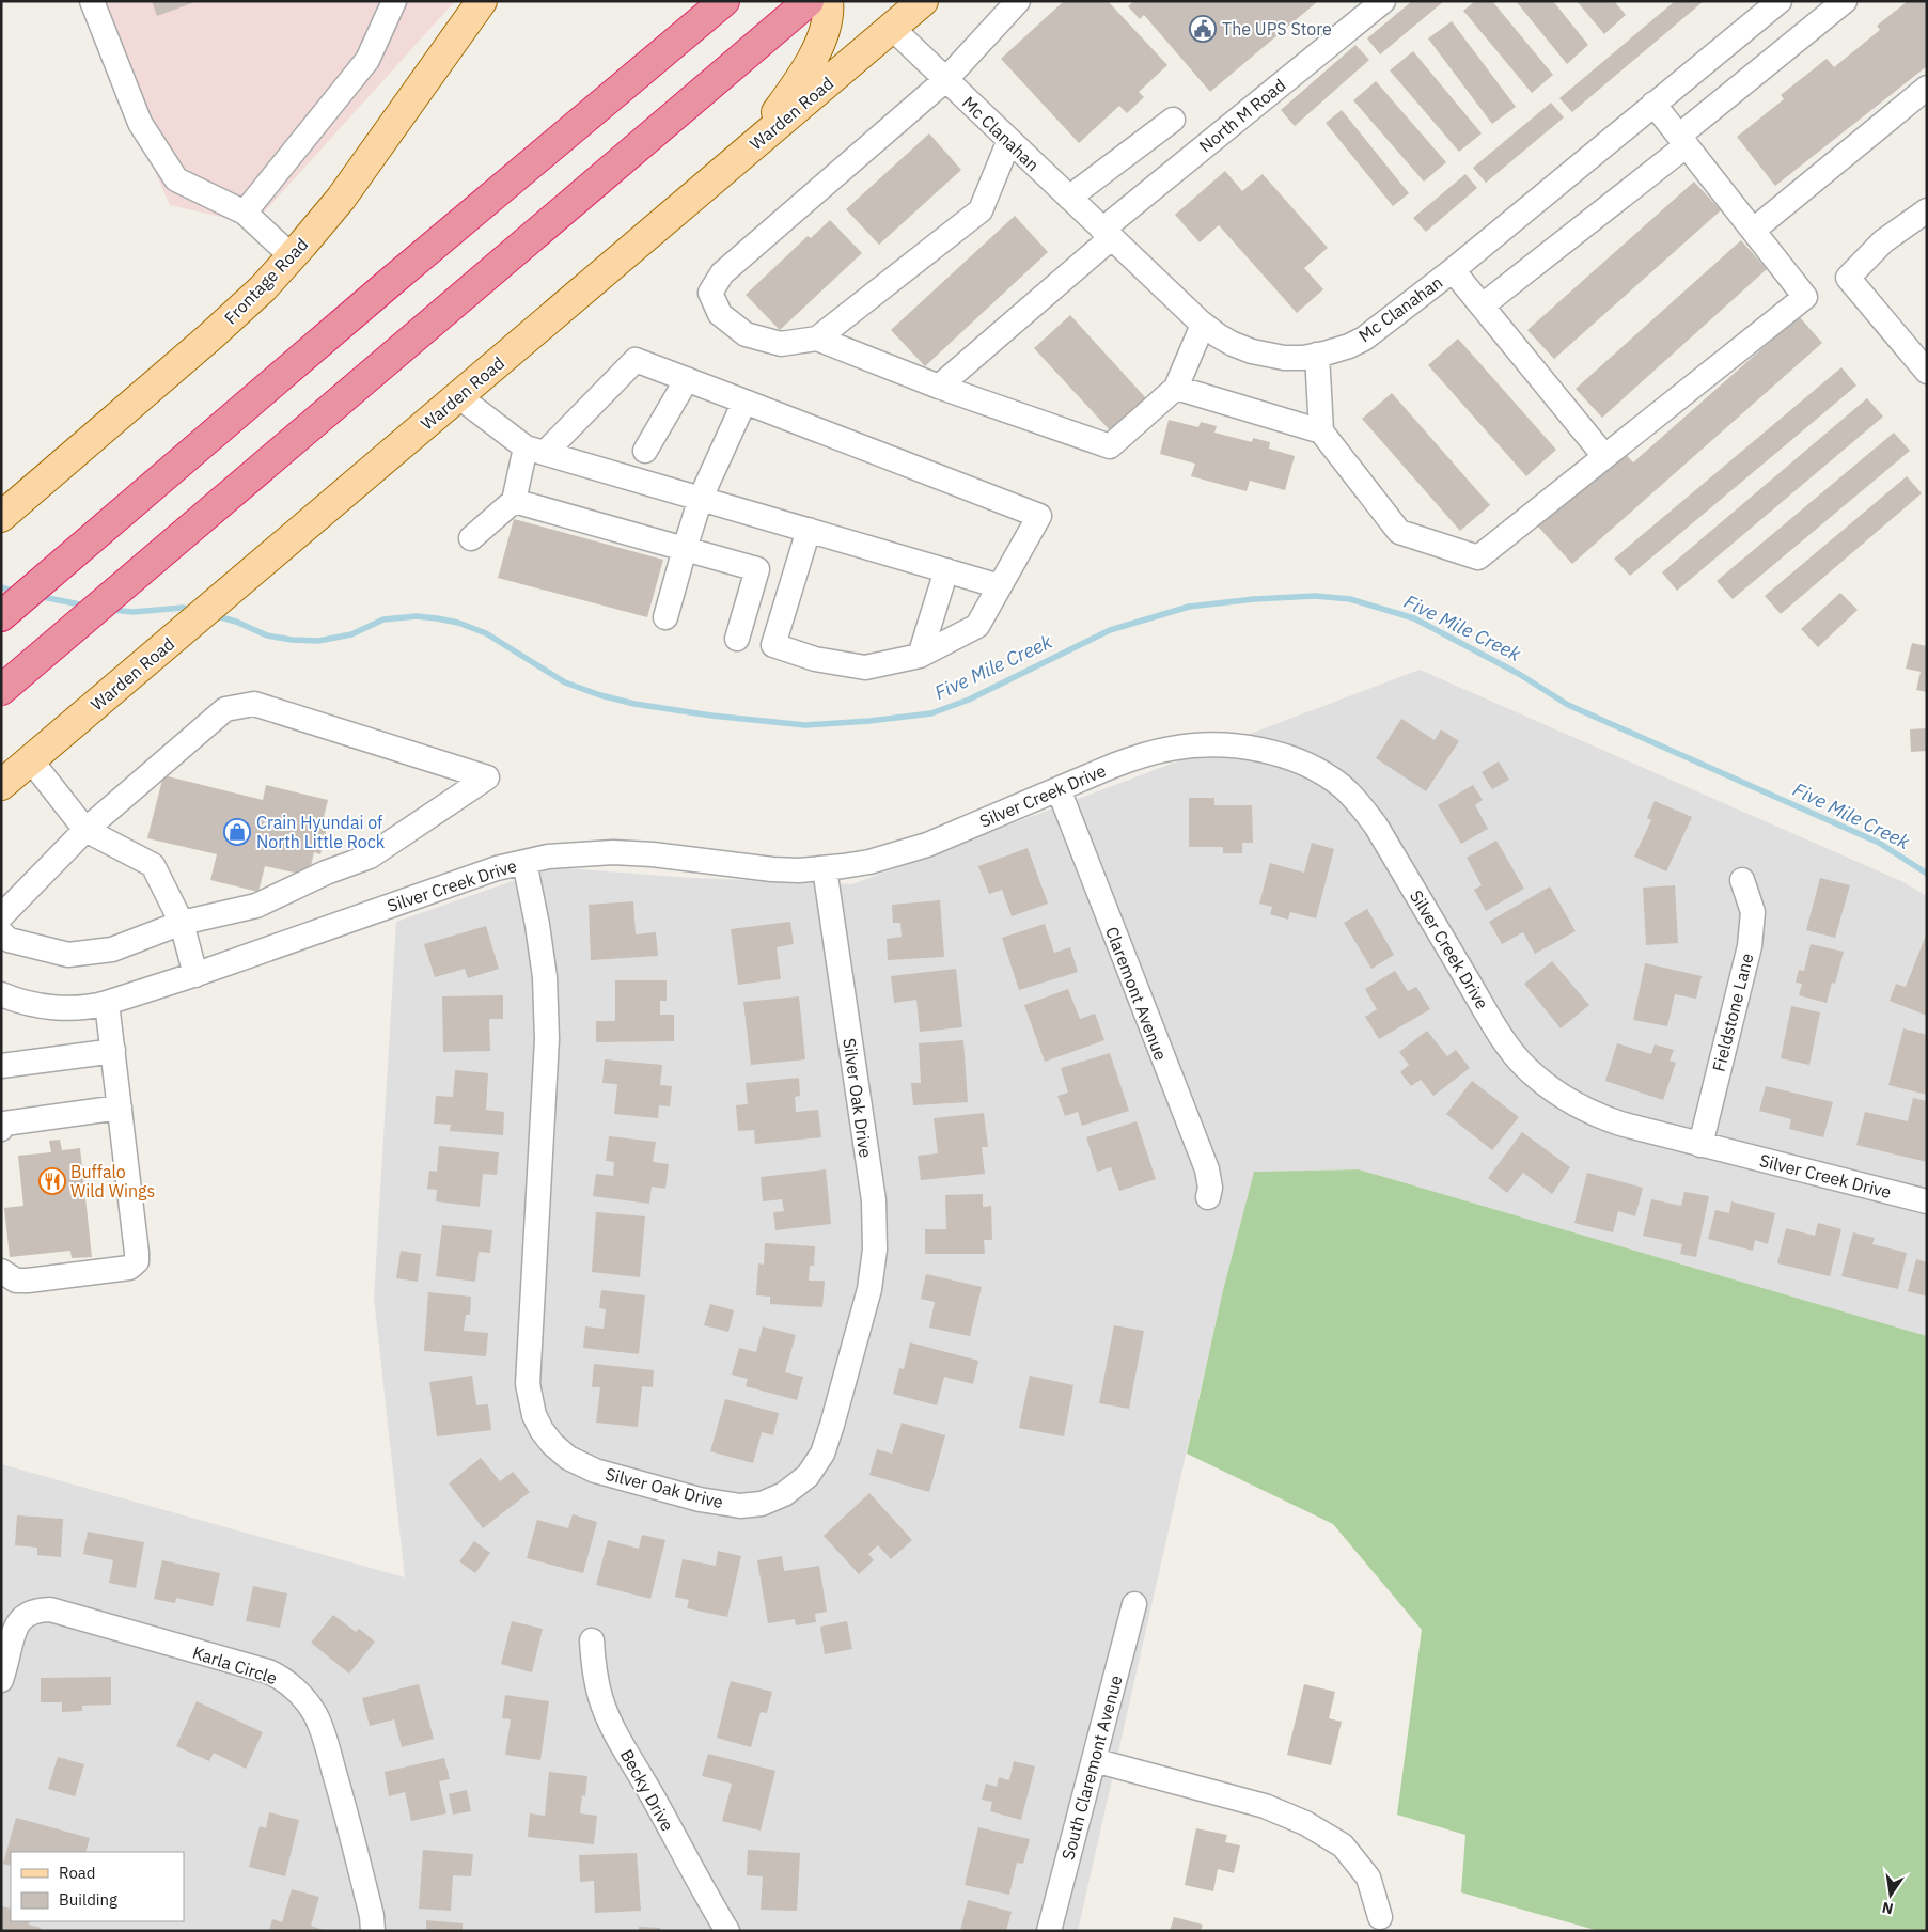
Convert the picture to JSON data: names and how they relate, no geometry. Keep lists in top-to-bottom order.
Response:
{
  "streets": {
    "main road": ["Warden Road", "Frontage Road"],
    "street": [
      "North M Road",
      "Mc Clanahan",
      "Silver Creek Drive",
      "Claremont Avenue",
      "Fieldstone Lane",
      "Silver Oak Drive",
      "Karla Circle",
      "South Claremont Avenue",
      "Becky Drive"
    ]
  },
  "crossings": [
    ["Warden Road", "Mc Clanahan"],
    ["North M Road", "Mc Clanahan"],
    ["Silver Creek Drive", "Claremont Avenue"],
    ["Silver Creek Drive", "Fieldstone Lane"],
    ["Silver Creek Drive", "Silver Oak Drive"]
  ],
  "water": ["Five Mile Creek"],
  "places": {
    "public building": ["The UPS Store"],
    "shop": ["Crain Hyundai of North Little Rock"],
    "restaurant": ["Buffalo Wild Wings"]
  },
  "legend": ["Road", "Building"],
  "north": "bottom"
}
